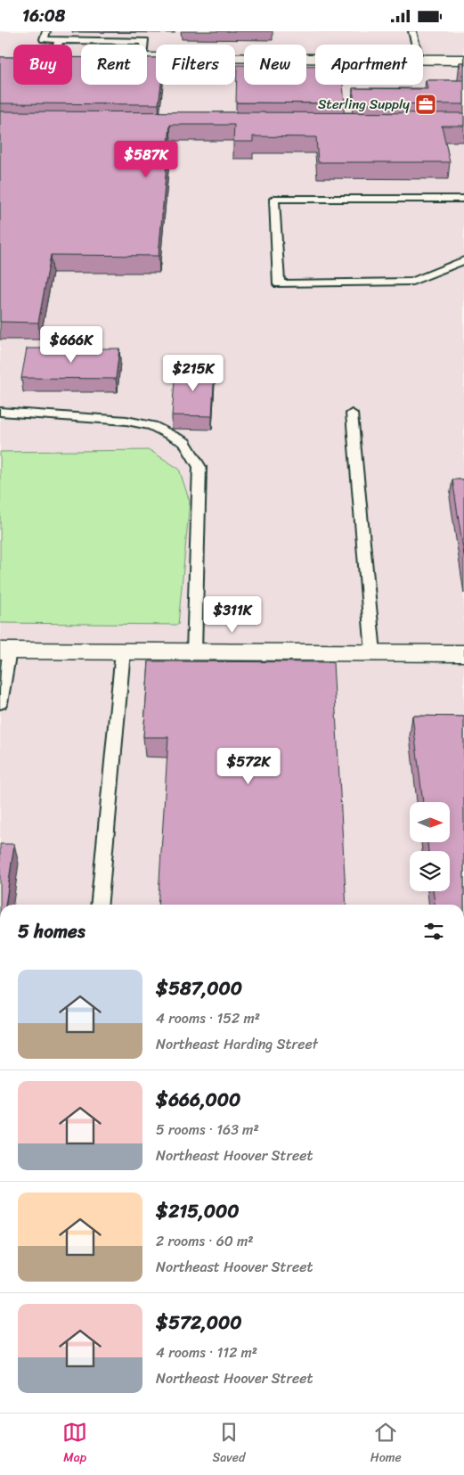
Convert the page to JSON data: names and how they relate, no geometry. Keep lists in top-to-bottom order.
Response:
{
  "places": {
    "office": ["Sterling Supply"]
  },
  "north": "right",
  "page": {
    "status": "16:08",
    "chip": [
      "Buy",
      "Rent",
      "Filters",
      "New",
      "Apartment"
    ],
    "price": [
      "$587K",
      "$666K",
      "$215K",
      "$311K",
      "$572K"
    ],
    "heading": "5 homes",
    "list": [
      {
        "name": "$587,000",
        "note": "4 rooms · 152 m² · Northeast Harding Street"
      },
      {
        "name": "$666,000",
        "note": "5 rooms · 163 m² · Northeast Hoover Street"
      },
      {
        "name": "$215,000",
        "note": "2 rooms · 60 m² · Northeast Hoover Street"
      },
      {
        "name": "$572,000",
        "note": "4 rooms · 112 m² · Northeast Hoover Street"
      }
    ],
    "tabs": ["Map", "Saved", "Home"]
  }
}
